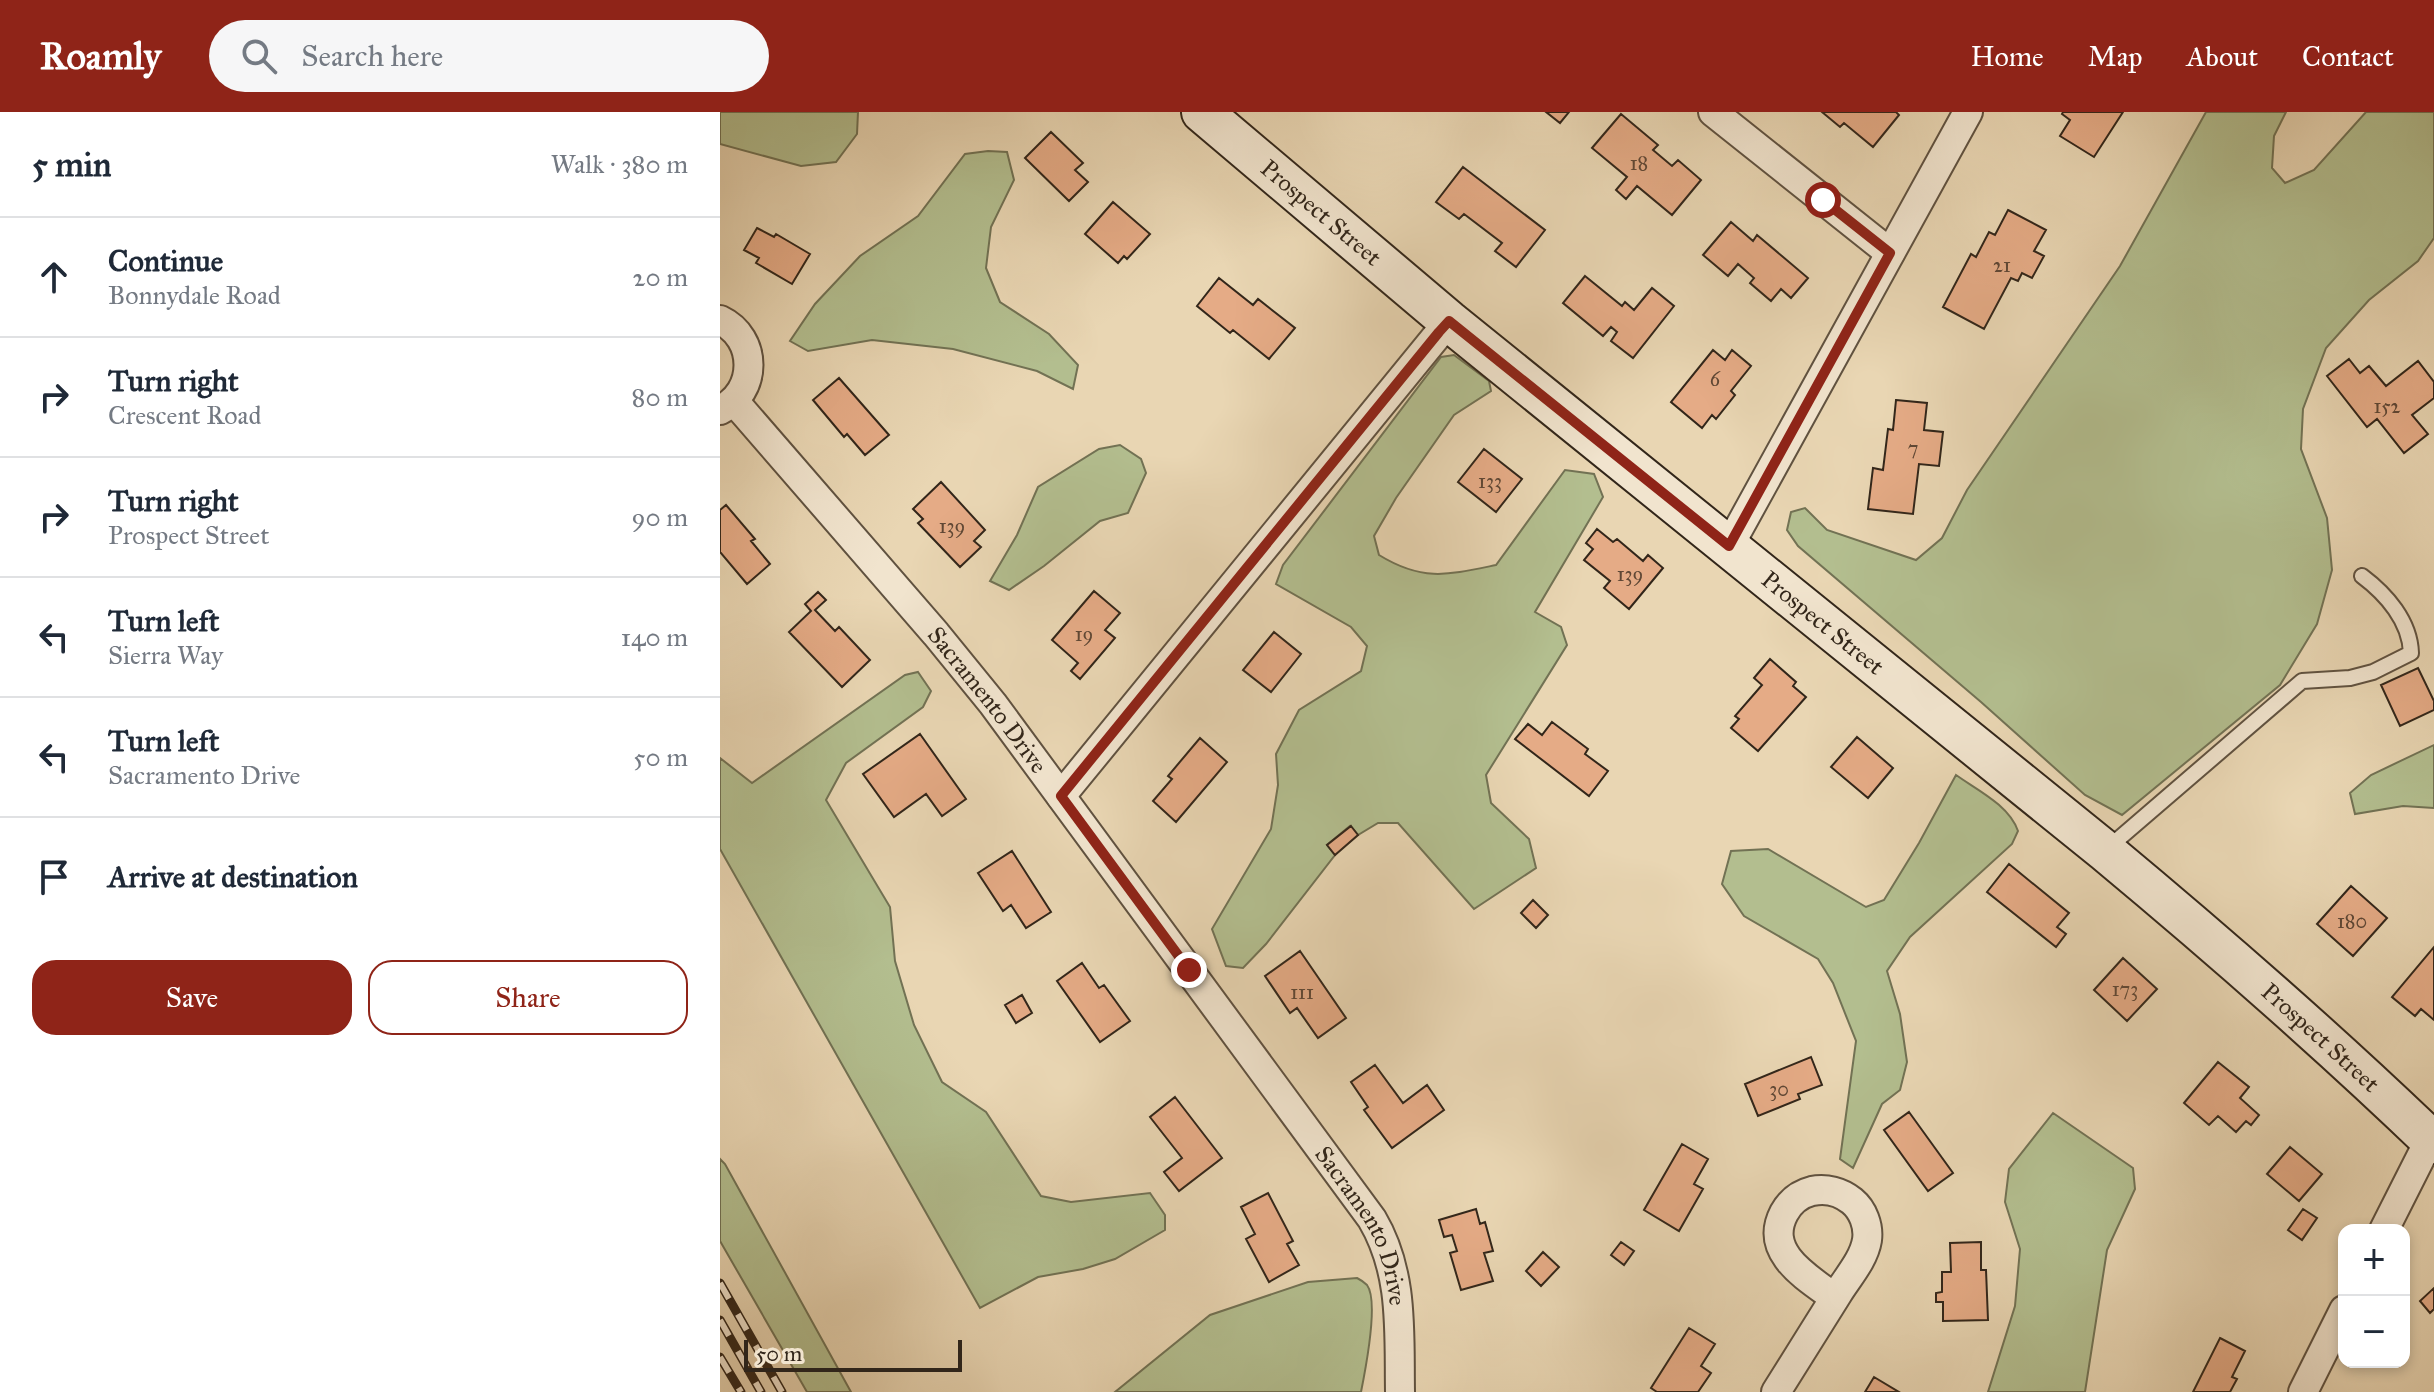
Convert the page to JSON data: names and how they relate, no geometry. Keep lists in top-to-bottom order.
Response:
{
  "streets": {
    "main road": ["Prospect Street"],
    "street": ["Sacramento Drive"]
  },
  "house_numbers": [
    "18",
    "21",
    "6",
    "152",
    "7",
    "133",
    "139",
    "139",
    "19",
    "180",
    "173",
    "111",
    "30"
  ],
  "scale_bar": "50 m",
  "page": {
    "header": "Roamly",
    "search": "Search here",
    "nav": [
      "Home",
      "Map",
      "About",
      "Contact"
    ],
    "heading": ["5 min", "Walk · 380 m"],
    "list": [
      ["Continue", "Bonnydale Road", "20 m"],
      ["Turn right", "Crescent Road", "80 m"],
      ["Turn right", "Prospect Street", "90 m"],
      ["Turn left", "Sierra Way", "140 m"],
      ["Turn left", "Sacramento Drive", "50 m"],
      "Arrive at destination"
    ],
    "buttons": ["Save", "Share"],
    "map_buttons": ["+", "−"],
    "scale": "50 m"
  }
}
